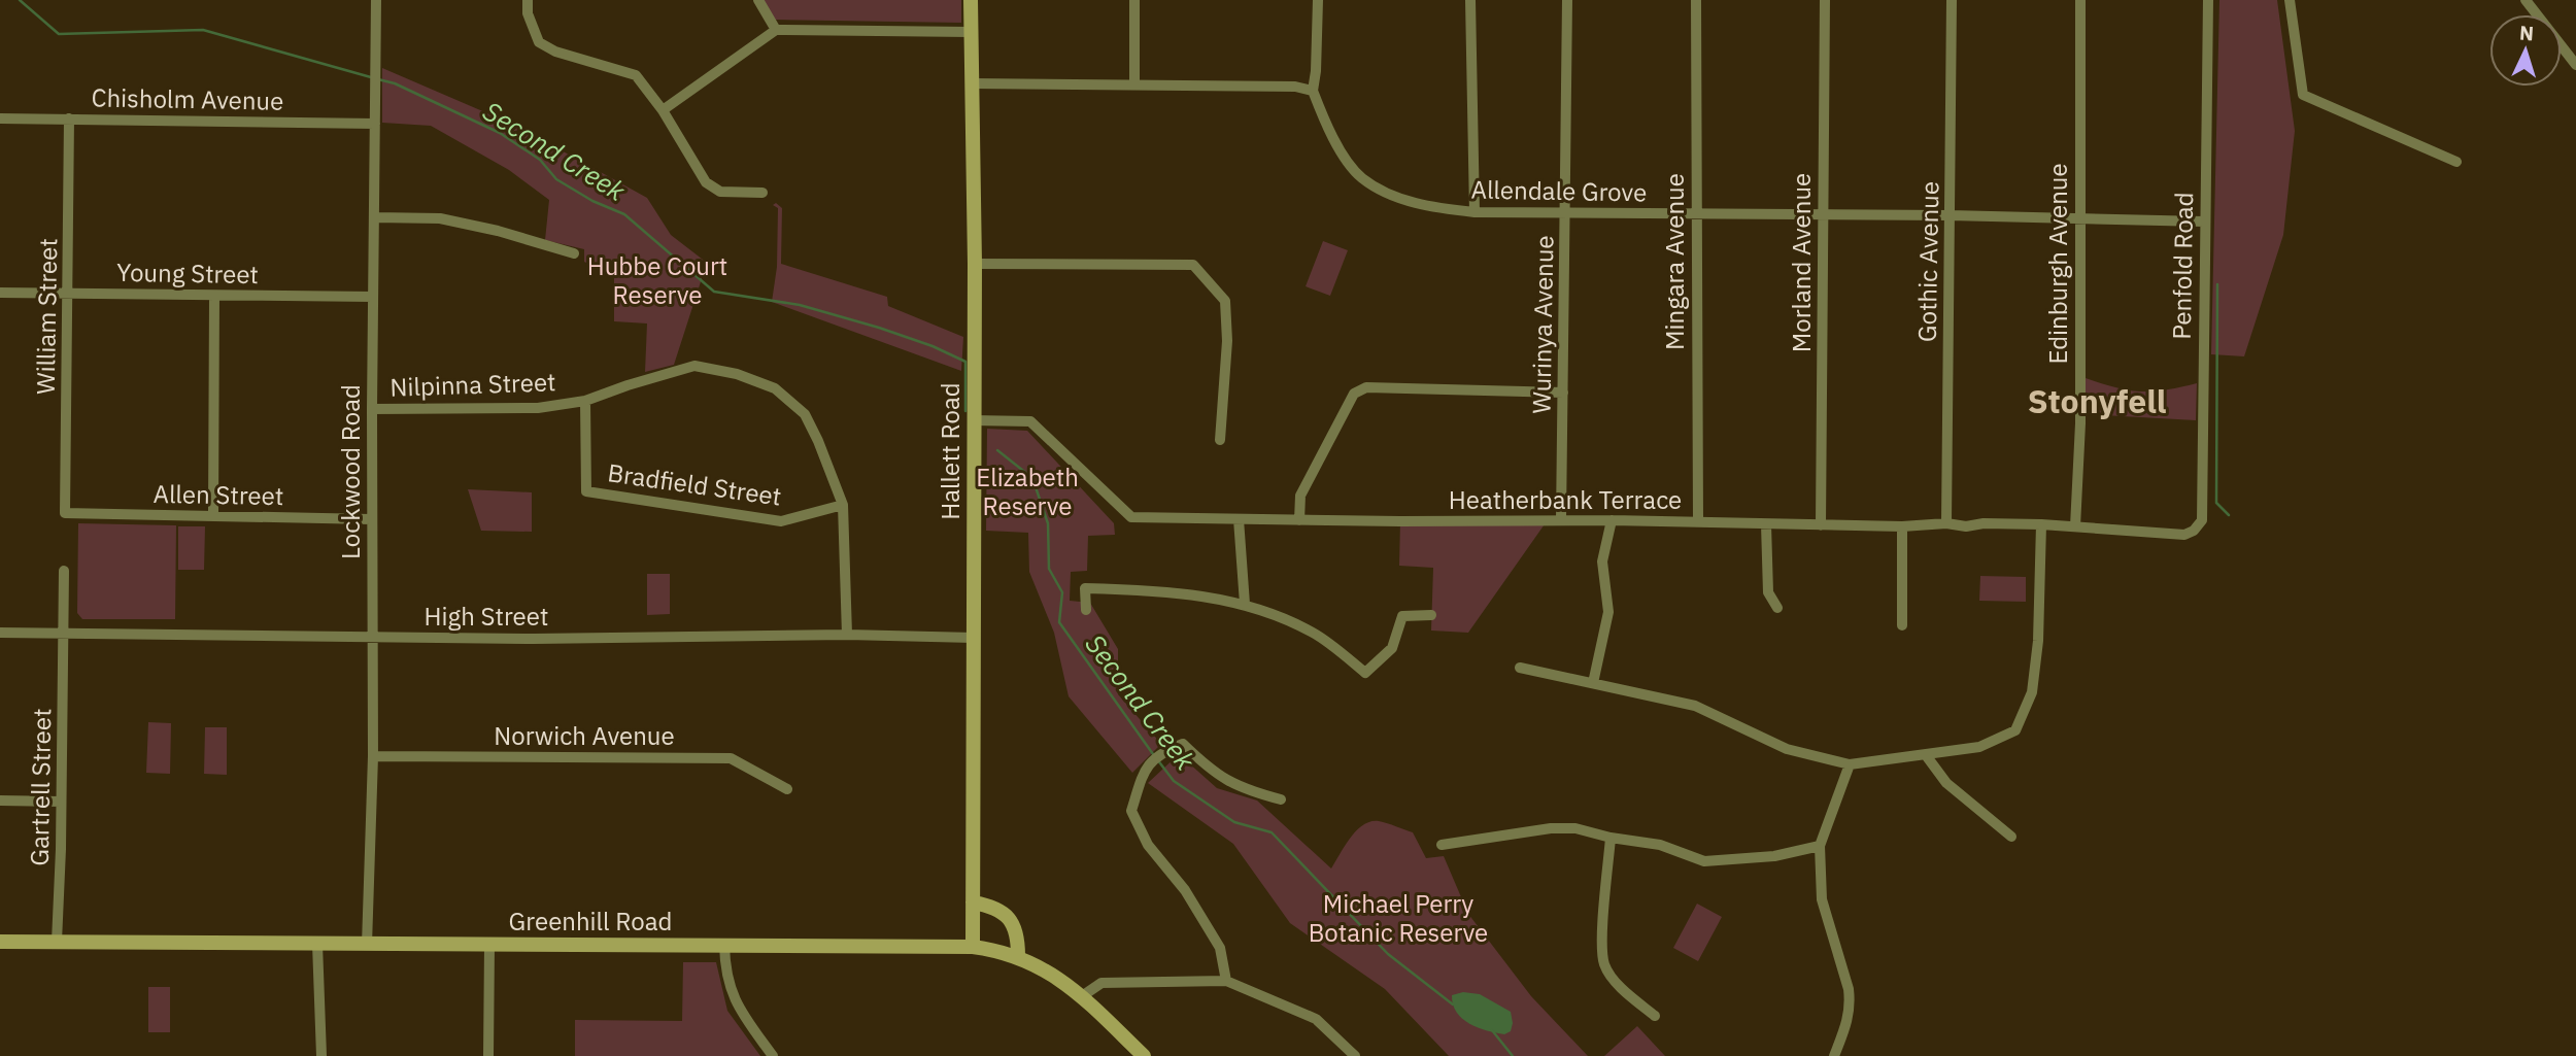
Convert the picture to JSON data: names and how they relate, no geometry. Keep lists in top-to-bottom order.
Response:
{
  "streets": {
    "main road": ["Hallett Road", "Greenhill Road"],
    "street": [
      "Chisholm Avenue",
      "Allendale Grove",
      "Mingara Avenue",
      "Gothic Avenue",
      "Morland Avenue",
      "Edinburgh Avenue",
      "Penfold Road",
      "Young Street",
      "William Street",
      "Wurinya Avenue",
      "Nilpinna Street",
      "Lockwood Road",
      "Bradfield Street",
      "Allen Street",
      "Heatherbank Terrace",
      "High Street",
      "Norwich Avenue",
      "Gartrell Street"
    ]
  },
  "crossings": [
    ["Chisholm Avenue", "William Street"],
    ["Chisholm Avenue", "Lockwood Road"],
    ["Allendale Grove", "Mingara Avenue"],
    ["Allendale Grove", "Gothic Avenue"],
    ["Allendale Grove", "Morland Avenue"],
    ["Allendale Grove", "Edinburgh Avenue"],
    ["Allendale Grove", "Penfold Road"],
    ["Allendale Grove", "Wurinya Avenue"],
    ["Mingara Avenue", "Heatherbank Terrace"],
    ["Gothic Avenue", "Heatherbank Terrace"],
    ["Morland Avenue", "Heatherbank Terrace"],
    ["Edinburgh Avenue", "Heatherbank Terrace"],
    ["Penfold Road", "Heatherbank Terrace"],
    ["Young Street", "William Street"],
    ["Young Street", "Lockwood Road"],
    ["William Street", "Allen Street"],
    ["Wurinya Avenue", "Heatherbank Terrace"],
    ["Nilpinna Street", "Lockwood Road"],
    ["Nilpinna Street", "Bradfield Street"],
    ["Nilpinna Street", "High Street"],
    ["Hallett Road", "Heatherbank Terrace"],
    ["Hallett Road", "High Street"],
    ["Hallett Road", "Greenhill Road"],
    ["Lockwood Road", "Allen Street"],
    ["Lockwood Road", "High Street"],
    ["Lockwood Road", "Norwich Avenue"],
    ["Lockwood Road", "Greenhill Road"],
    ["High Street", "Gartrell Street"],
    ["Gartrell Street", "Greenhill Road"]
  ],
  "districts": ["Stonyfell"],
  "water": ["Second Creek"],
  "parks": ["Hubbe Court Reserve", "Elizabeth Reserve", "Michael Perry Botanic Reserve"],
  "north": "top"
}
